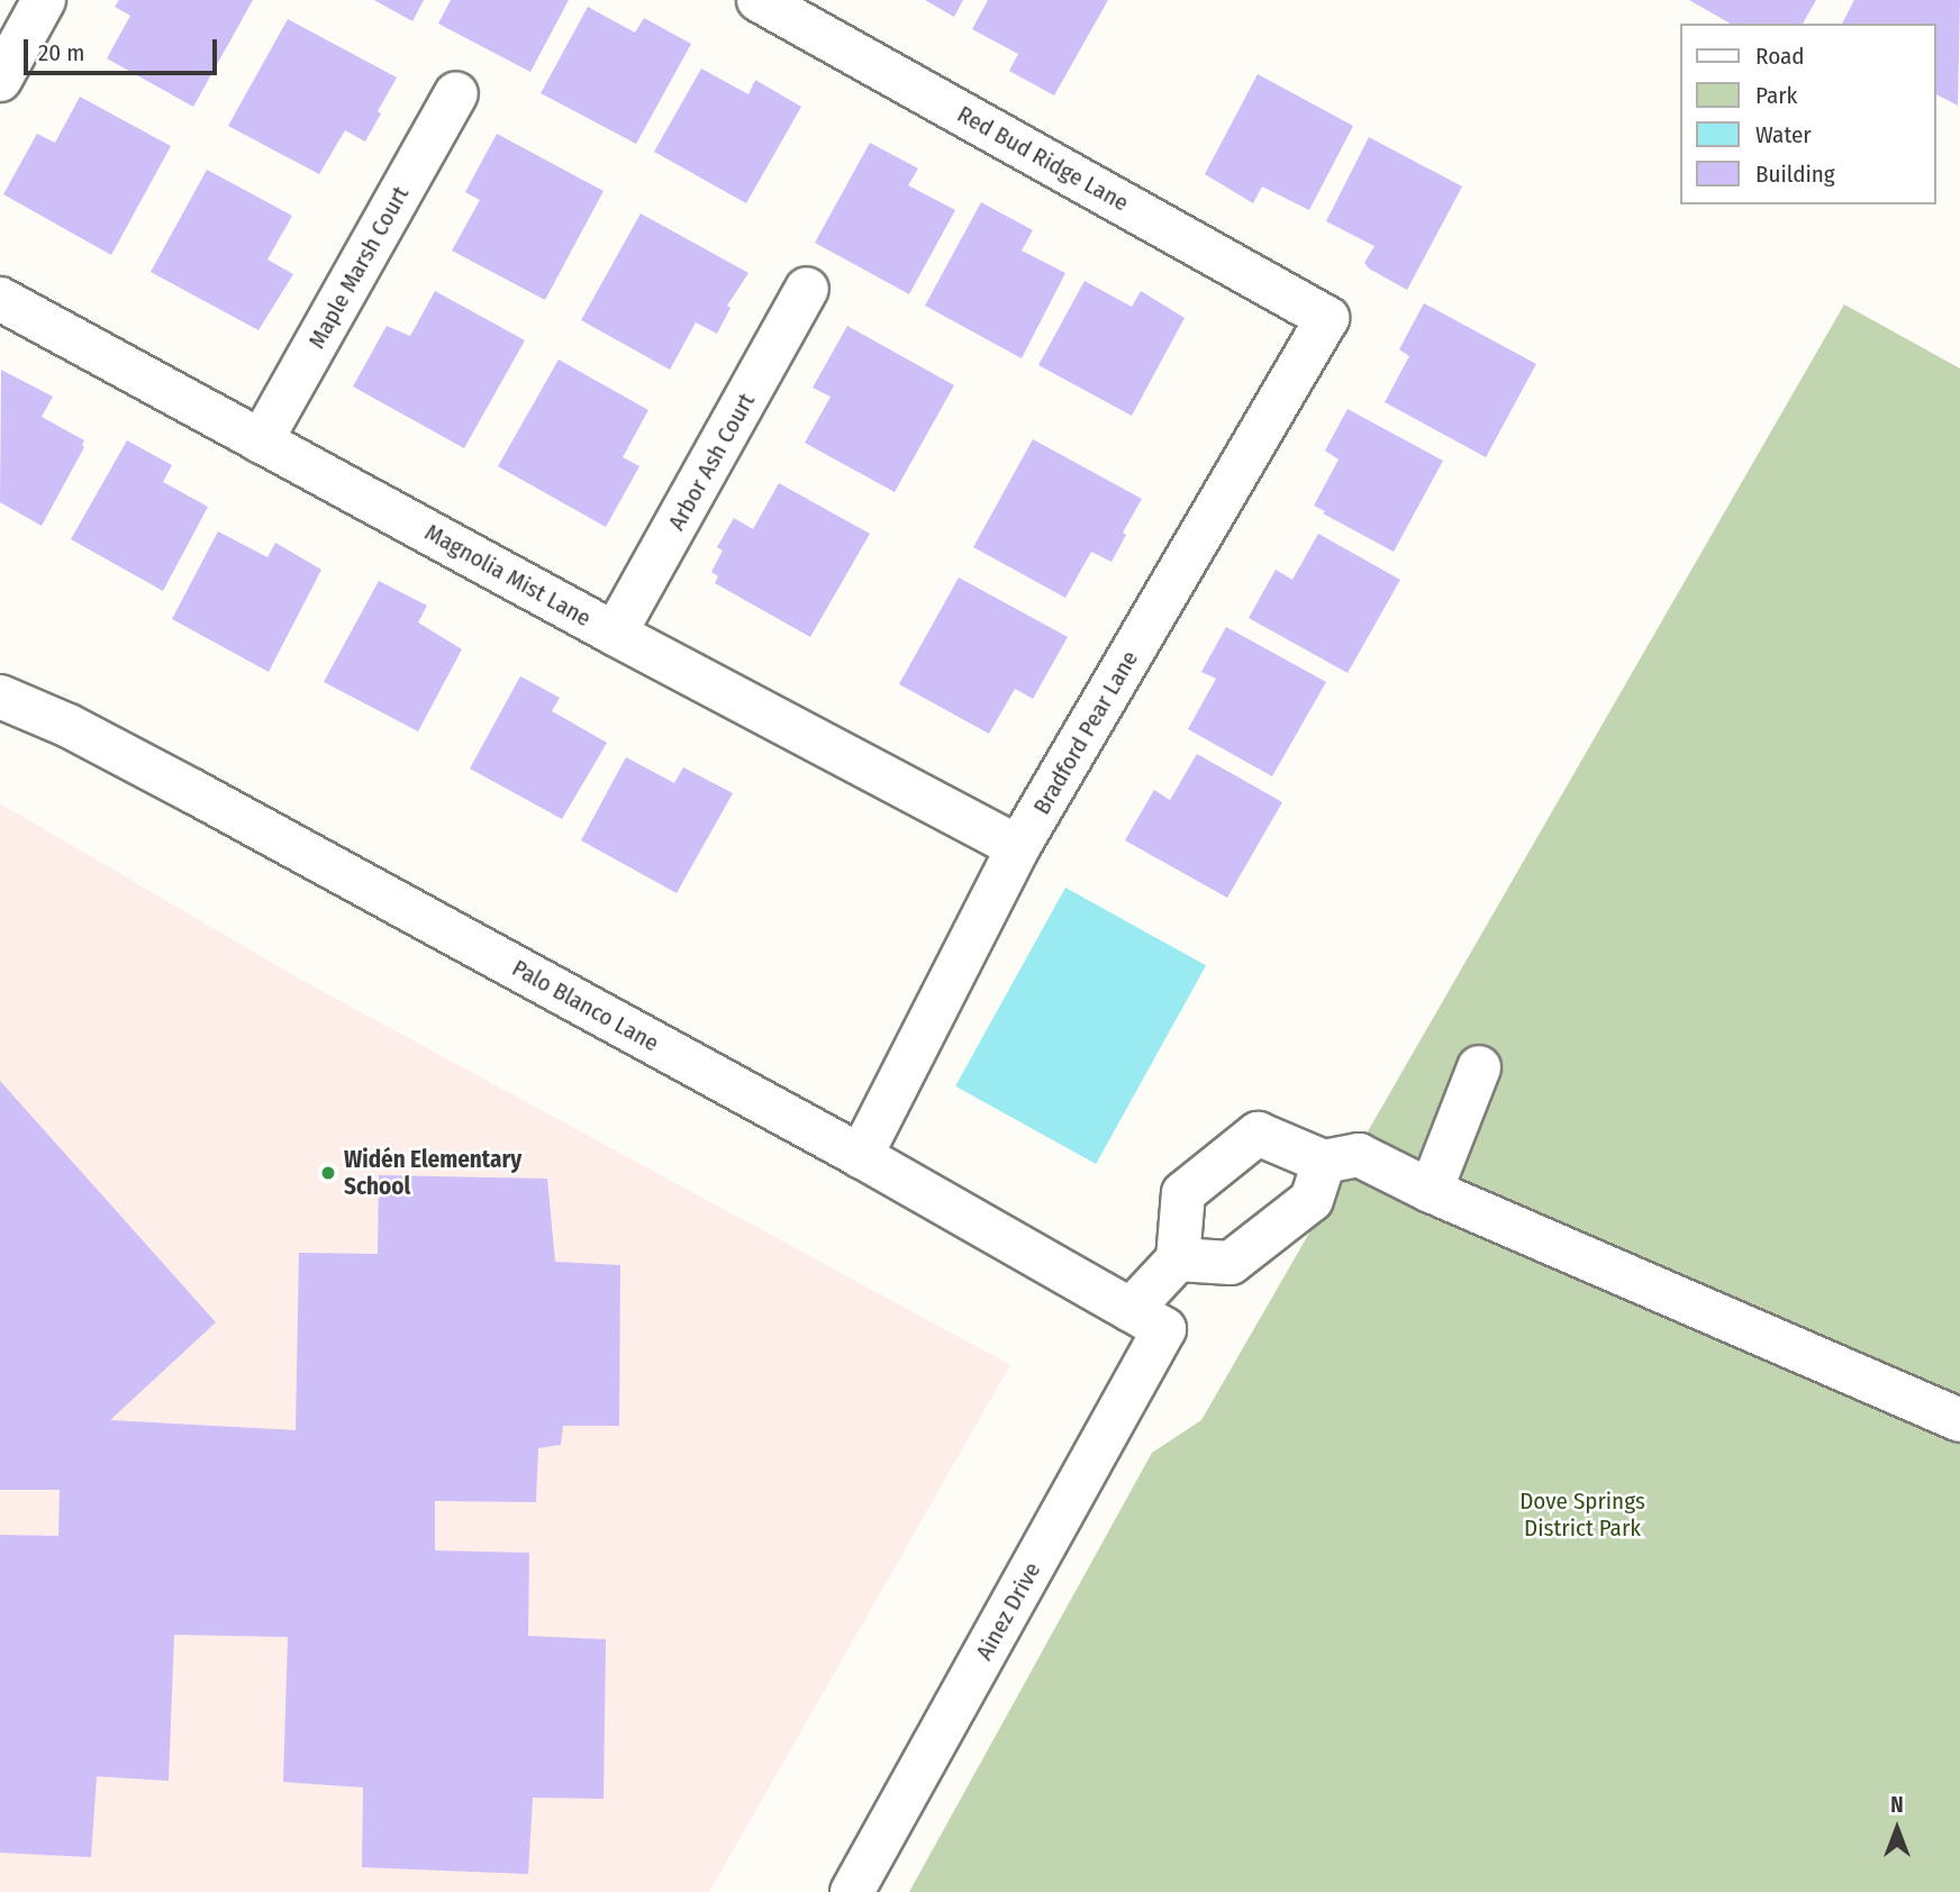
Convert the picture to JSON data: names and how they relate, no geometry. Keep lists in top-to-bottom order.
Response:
{
  "streets": {
    "street": [
      "Red Bud Ridge Lane",
      "Maple Marsh Court",
      "Arbor Ash Court",
      "Magnolia Mist Lane",
      "Bradford Pear Lane",
      "Palo Blanco Lane",
      "Ainez Drive"
    ]
  },
  "crossings": [
    ["Red Bud Ridge Lane", "Bradford Pear Lane"],
    ["Maple Marsh Court", "Magnolia Mist Lane"],
    ["Arbor Ash Court", "Magnolia Mist Lane"],
    ["Magnolia Mist Lane", "Bradford Pear Lane"],
    ["Bradford Pear Lane", "Palo Blanco Lane"],
    ["Palo Blanco Lane", "Ainez Drive"]
  ],
  "parks": ["Dove Springs District Park"],
  "places": ["Widén Elementary School"],
  "legend": [
    "Road",
    "Park",
    "Water",
    "Building"
  ],
  "scale_bar": "20 m",
  "north": "top"
}
